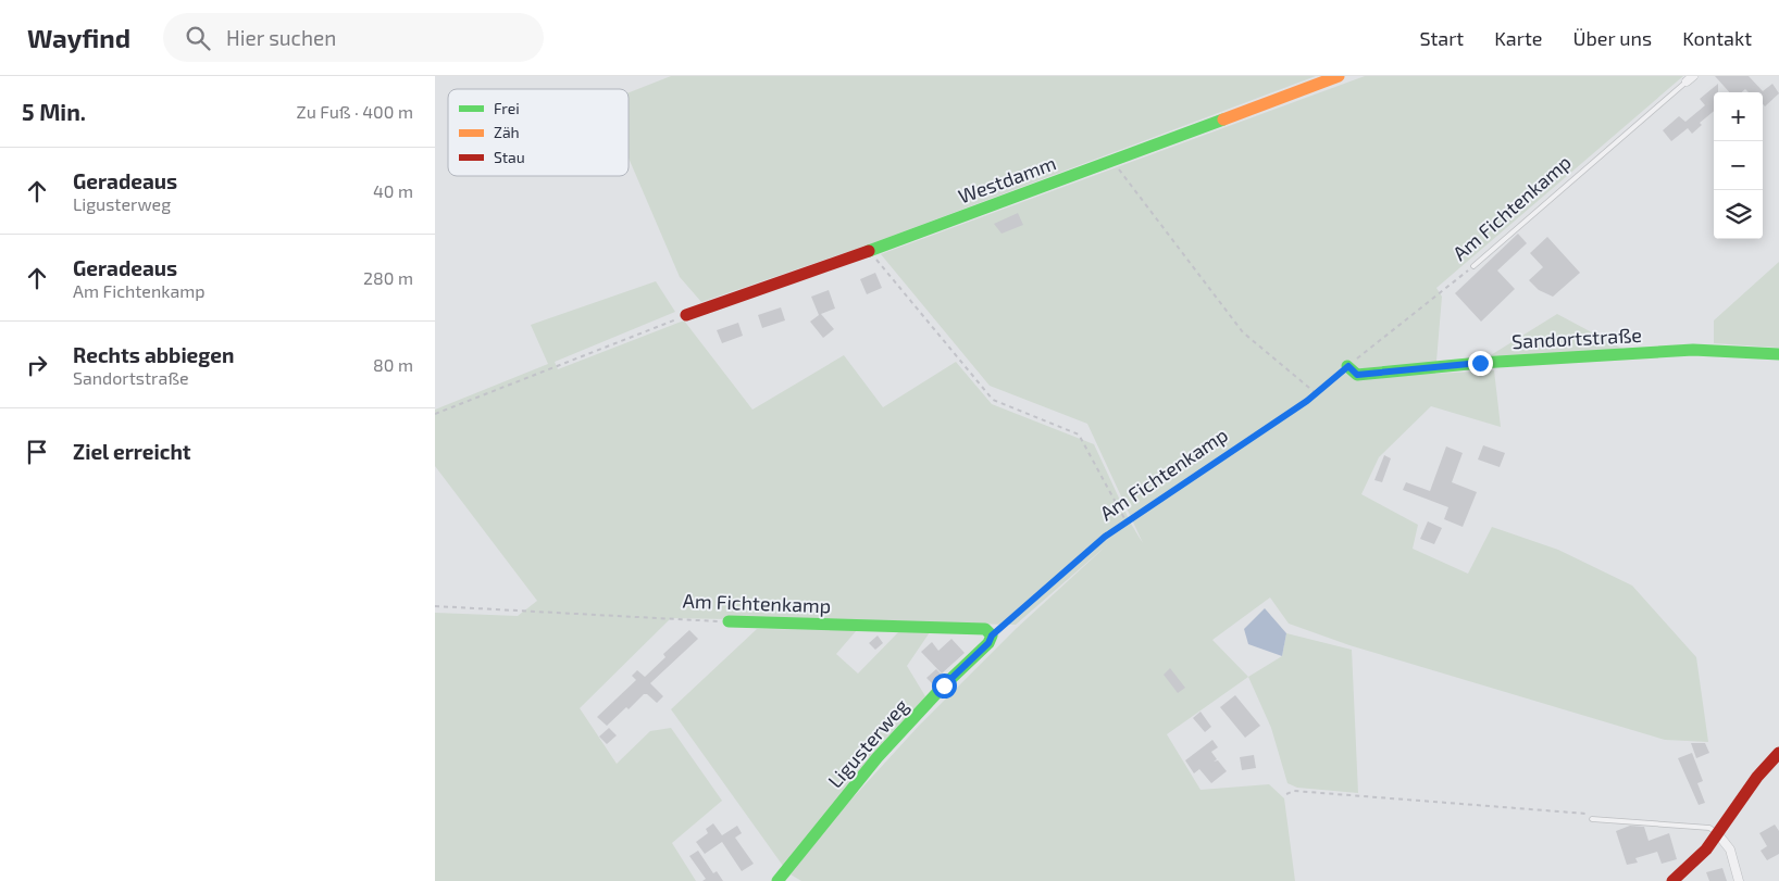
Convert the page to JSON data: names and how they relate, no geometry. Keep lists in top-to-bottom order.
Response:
{
  "streets": {
    "street": [
      "Westdamm",
      "Am Fichtenkamp",
      "Sandortstraße",
      "Ligusterweg"
    ]
  },
  "crossings": [
    ["Am Fichtenkamp", "Sandortstraße"],
    ["Am Fichtenkamp", "Ligusterweg"]
  ],
  "legend": ["Frei", "Zäh", "Stau"],
  "page": {
    "header": "Wayfind",
    "search": "Hier suchen",
    "nav": [
      "Start",
      "Karte",
      "Über uns",
      "Kontakt"
    ],
    "heading": ["5 Min.", "Zu Fuß · 400 m"],
    "map_buttons": ["+", "−"],
    "list": [
      ["Geradeaus", "Ligusterweg", "40 m"],
      ["Geradeaus", "Am Fichtenkamp", "280 m"],
      ["Rechts abbiegen", "Sandortstraße", "80 m"],
      "Ziel erreicht"
    ]
  }
}
